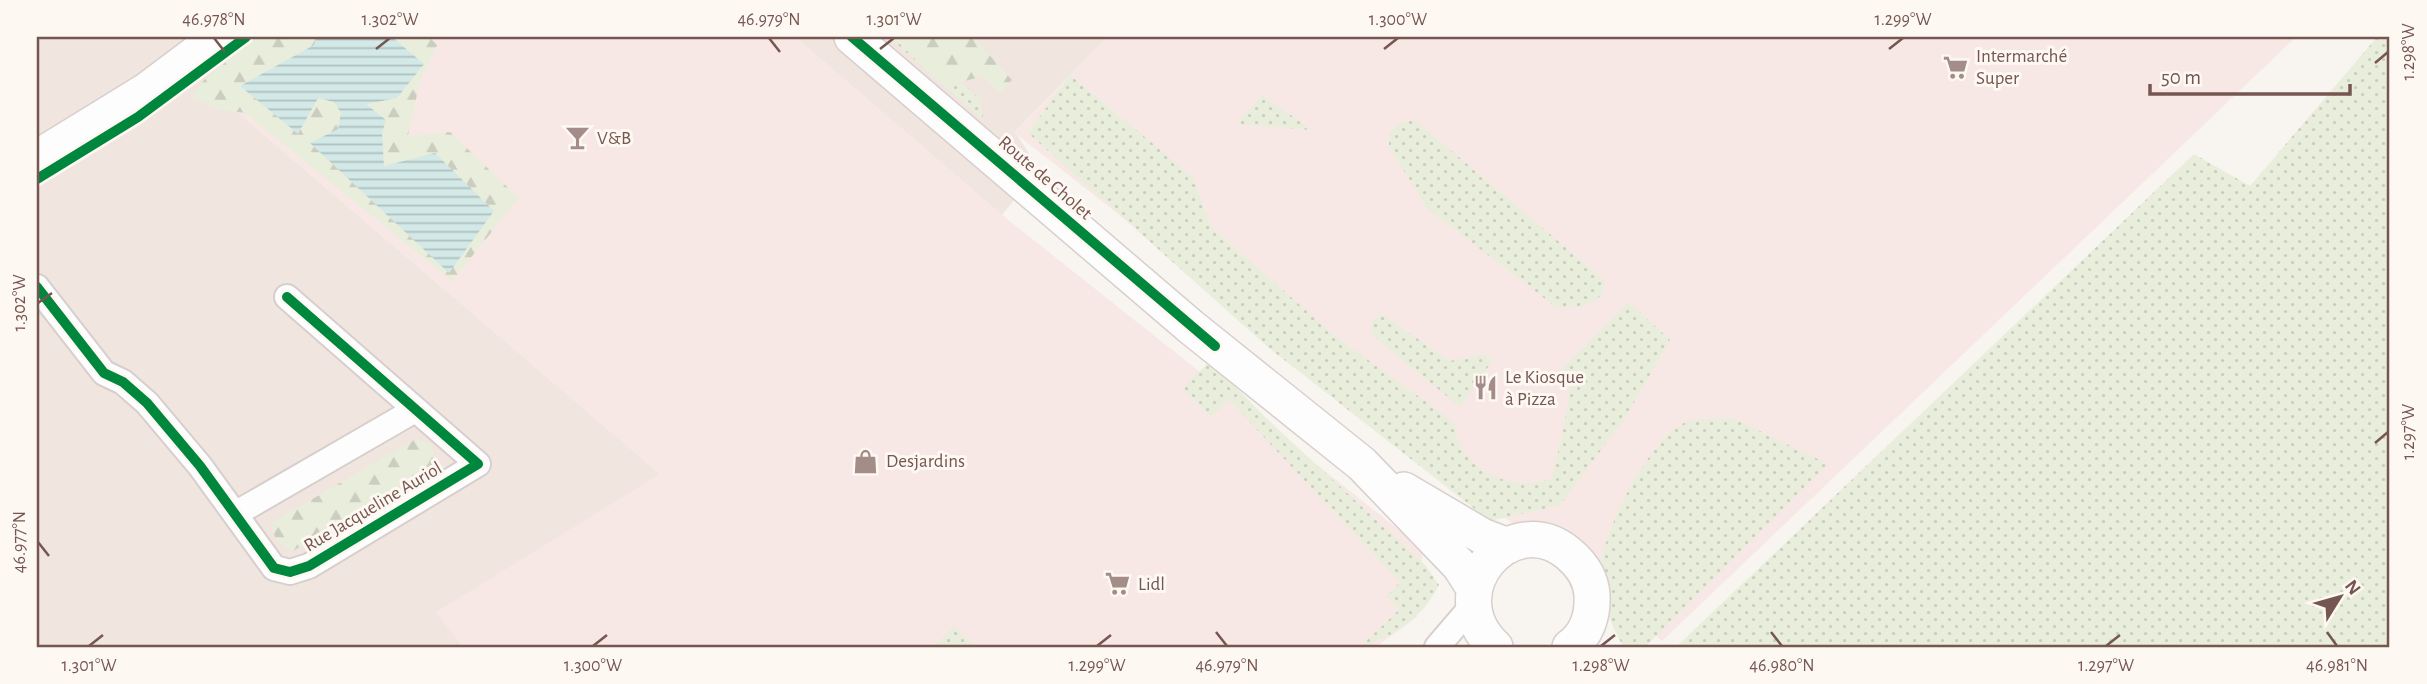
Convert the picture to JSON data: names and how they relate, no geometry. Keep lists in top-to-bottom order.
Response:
{
  "streets": {
    "main road": ["Route de Cholet"],
    "street": ["Rue Jacqueline Auriol"]
  },
  "places": {
    "supermarket": ["Intermarché Super", "Lidl"],
    "bar": ["V&B"],
    "restaurant": ["Le Kiosque à Pizza"],
    "shop": ["Desjardins"]
  },
  "scale_bar": "50 m",
  "north": "top right",
  "coordinates": [
    "46.978°N",
    "1.302°W",
    "46.979°N",
    "1.301°W",
    "1.300°W",
    "1.299°W",
    "1.298°W",
    "1.297°W",
    "46.977°N",
    "46.980°N",
    "46.981°N"
  ]
}
